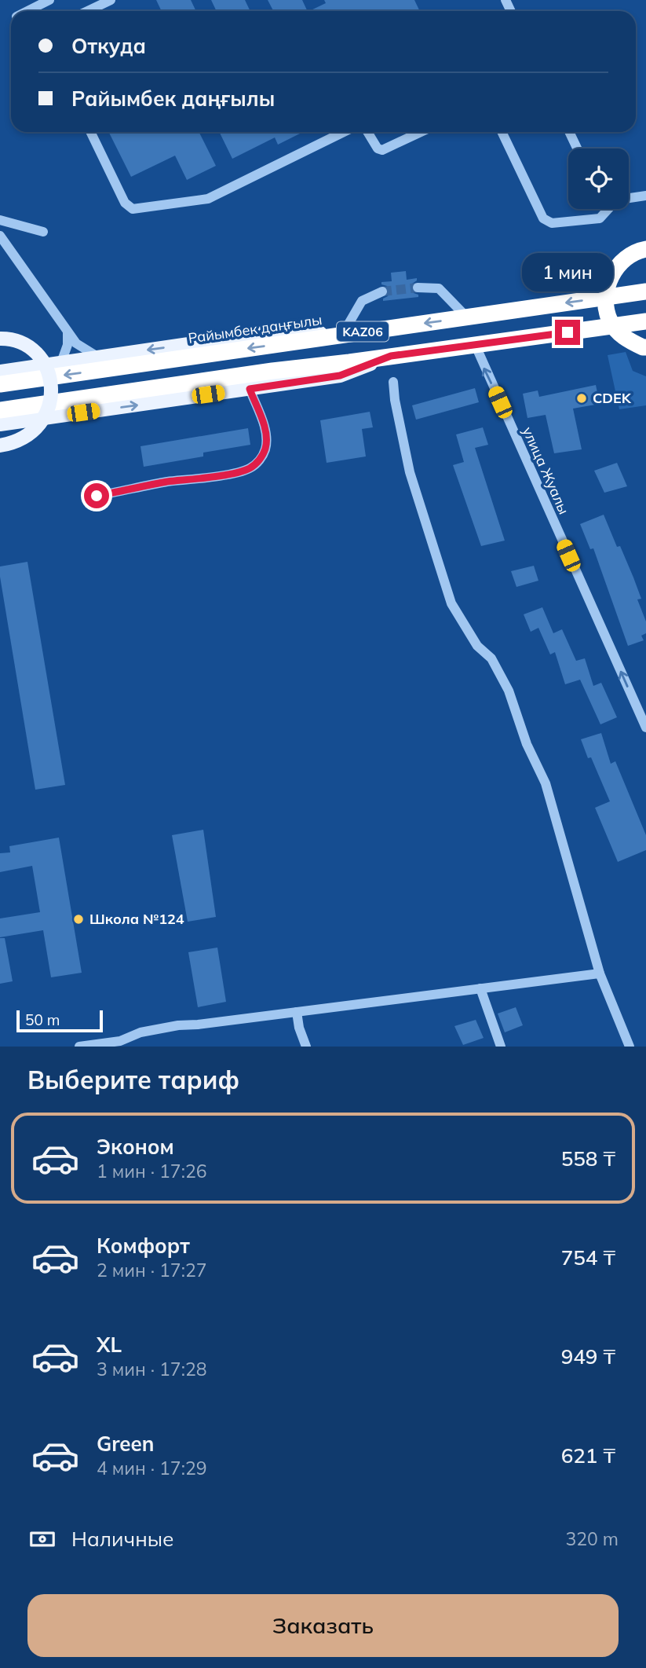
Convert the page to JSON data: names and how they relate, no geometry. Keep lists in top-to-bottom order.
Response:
{
  "streets": {
    "highway": ["Райымбек даңғылы", "KАZ06"],
    "street": ["улица Жуалы"]
  },
  "crossings": [
    ["KАZ06", "улица Жуалы"]
  ],
  "one_way": ["улица Жуалы"],
  "places": ["CDEK", "Школа №124"],
  "scale_bar": "50 m",
  "page": {
    "banner": ["Откуда", "Райымбек даңғылы"],
    "bubble": "1 мин",
    "scale": "50 m",
    "heading": "Выберите тариф",
    "list": [
      {
        "name": "Эконом",
        "note": "1 мин · 17:26",
        "value": "558 ₸"
      },
      {
        "name": "Комфорт",
        "note": "2 мин · 17:27",
        "value": "754 ₸"
      },
      {
        "name": "XL",
        "note": "3 мин · 17:28",
        "value": "949 ₸"
      },
      {
        "name": "Green",
        "note": "4 мин · 17:29",
        "value": "621 ₸"
      }
    ],
    "pay": ["Наличные", "320 m"],
    "buttons": "Заказать"
  }
}
